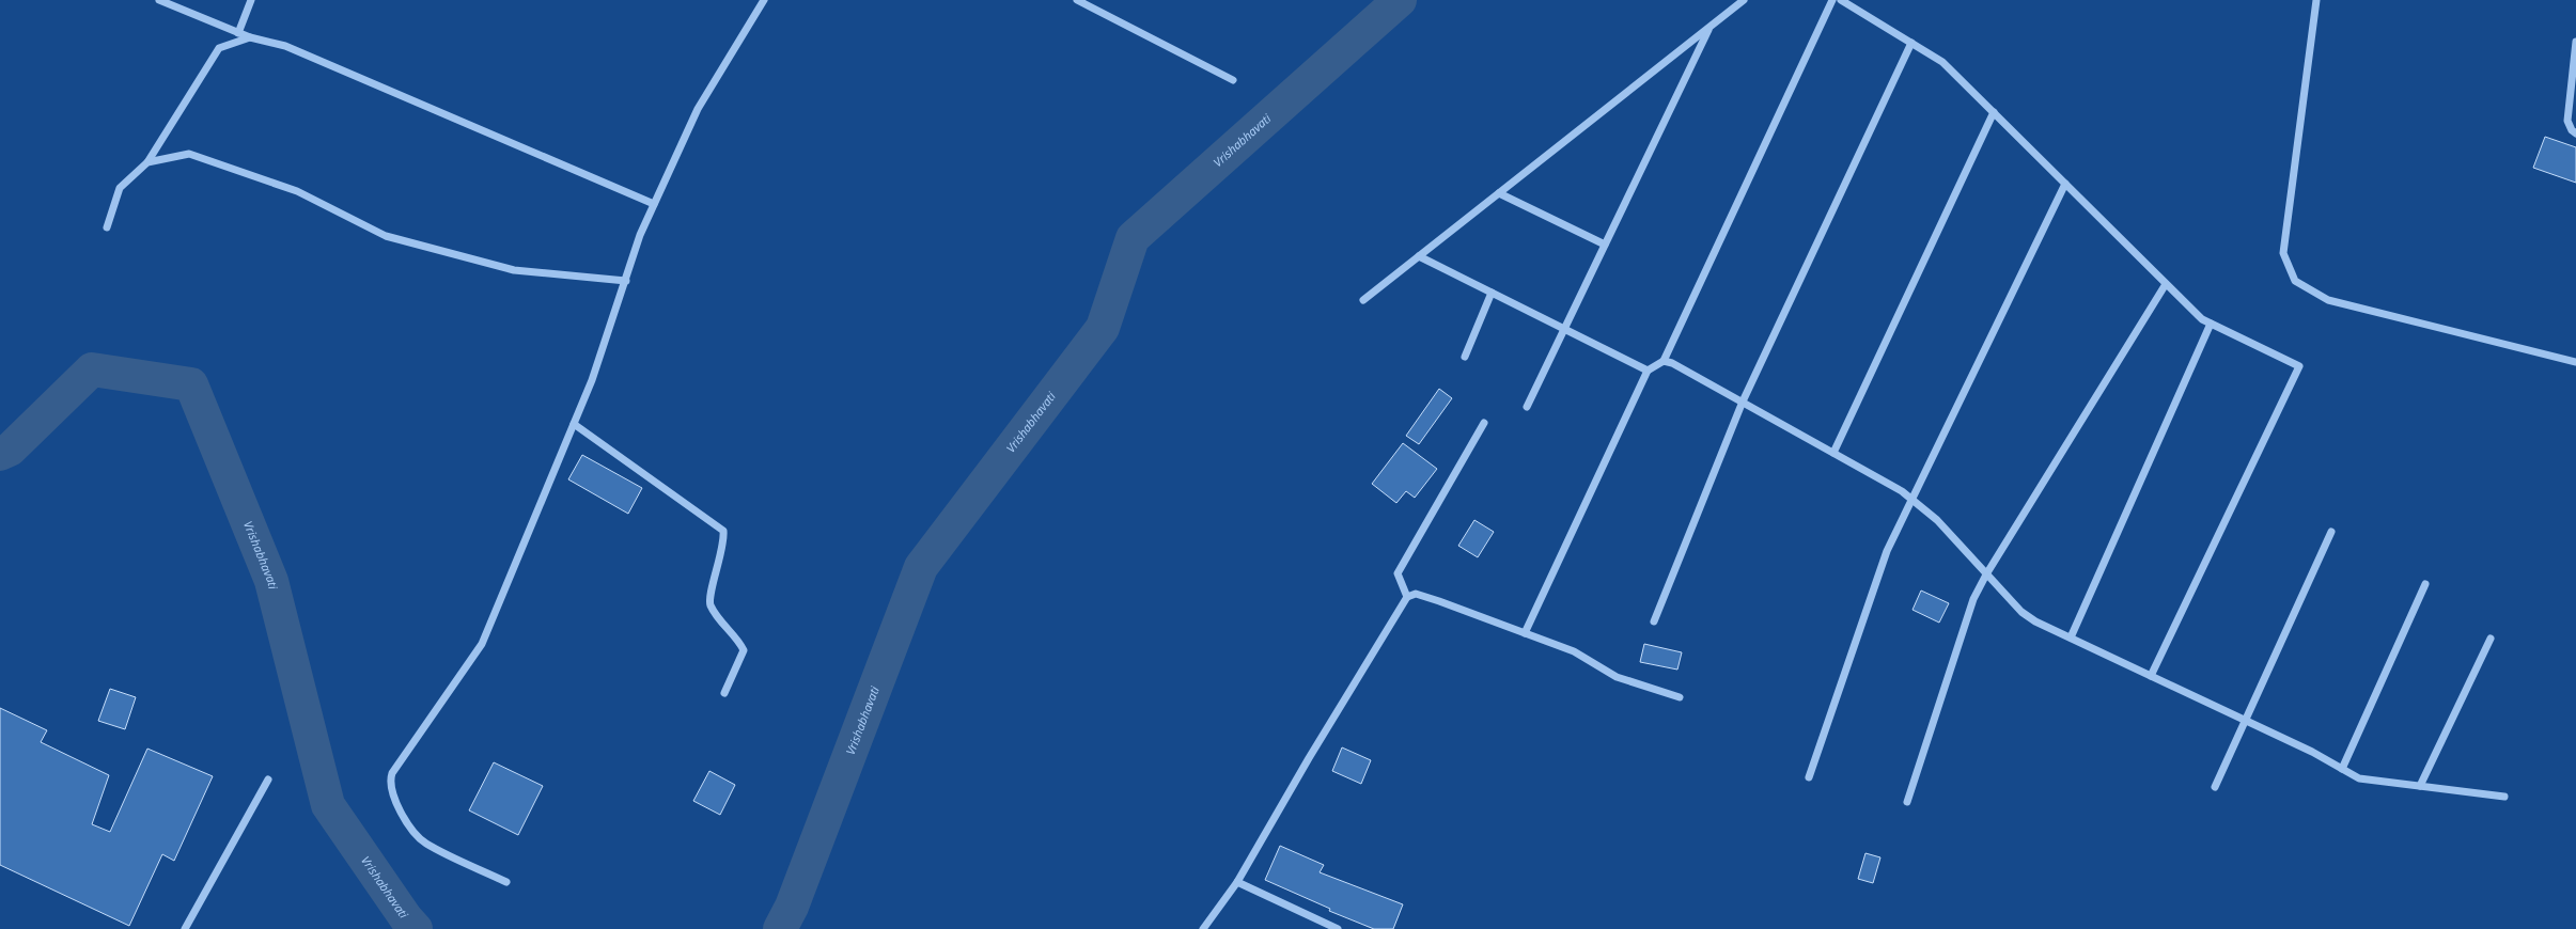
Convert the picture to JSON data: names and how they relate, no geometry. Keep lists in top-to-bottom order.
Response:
{
  "water": ["Vrishabhavati"]
}
